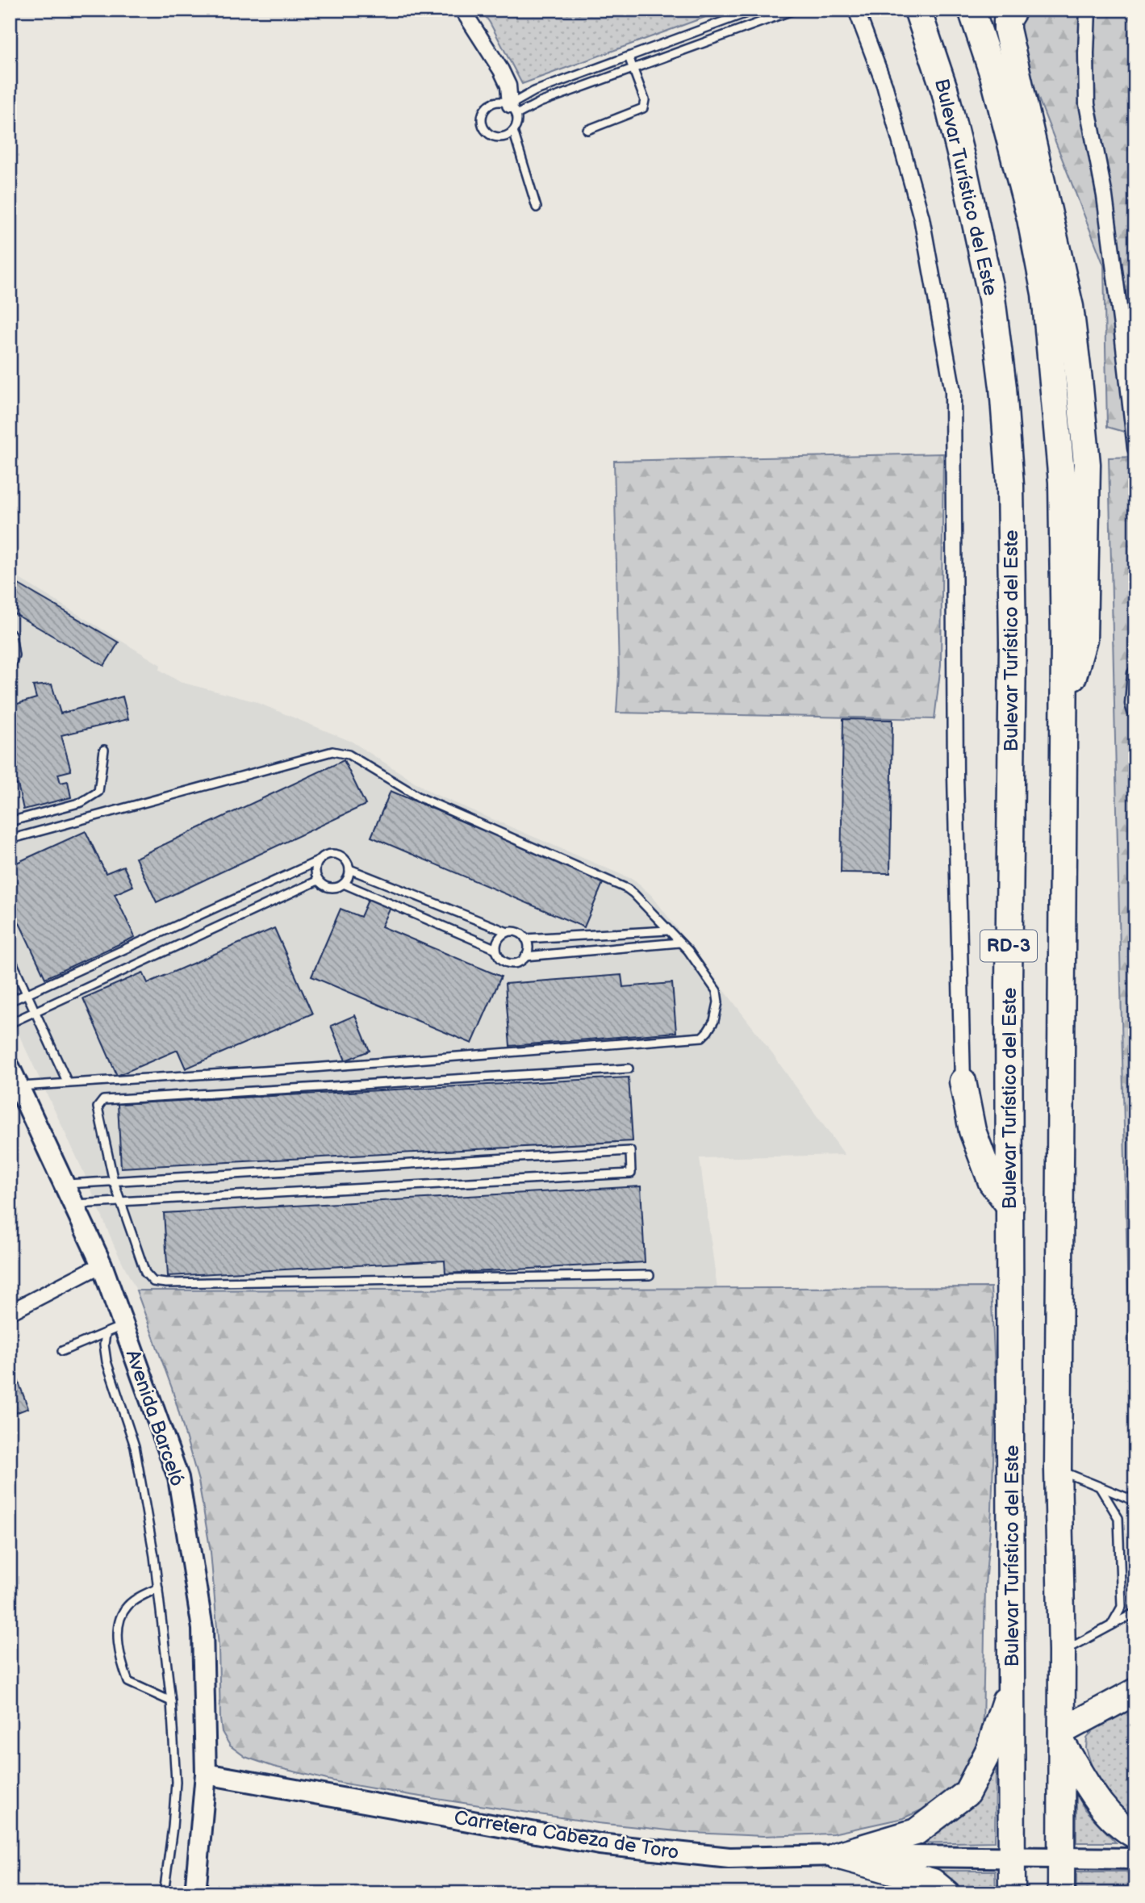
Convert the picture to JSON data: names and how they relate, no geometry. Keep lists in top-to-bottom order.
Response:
{
  "streets": {
    "highway": ["Bulevar Turístico del Este", "RD-3"],
    "street": ["Avenida Barceló", "Carretera Cabeza de Toro"]
  },
  "crossings": [
    ["Bulevar Turístico del Este", "Carretera Cabeza de Toro"],
    ["RD-3", "Carretera Cabeza de Toro"],
    ["Avenida Barceló", "Carretera Cabeza de Toro"]
  ]
}
